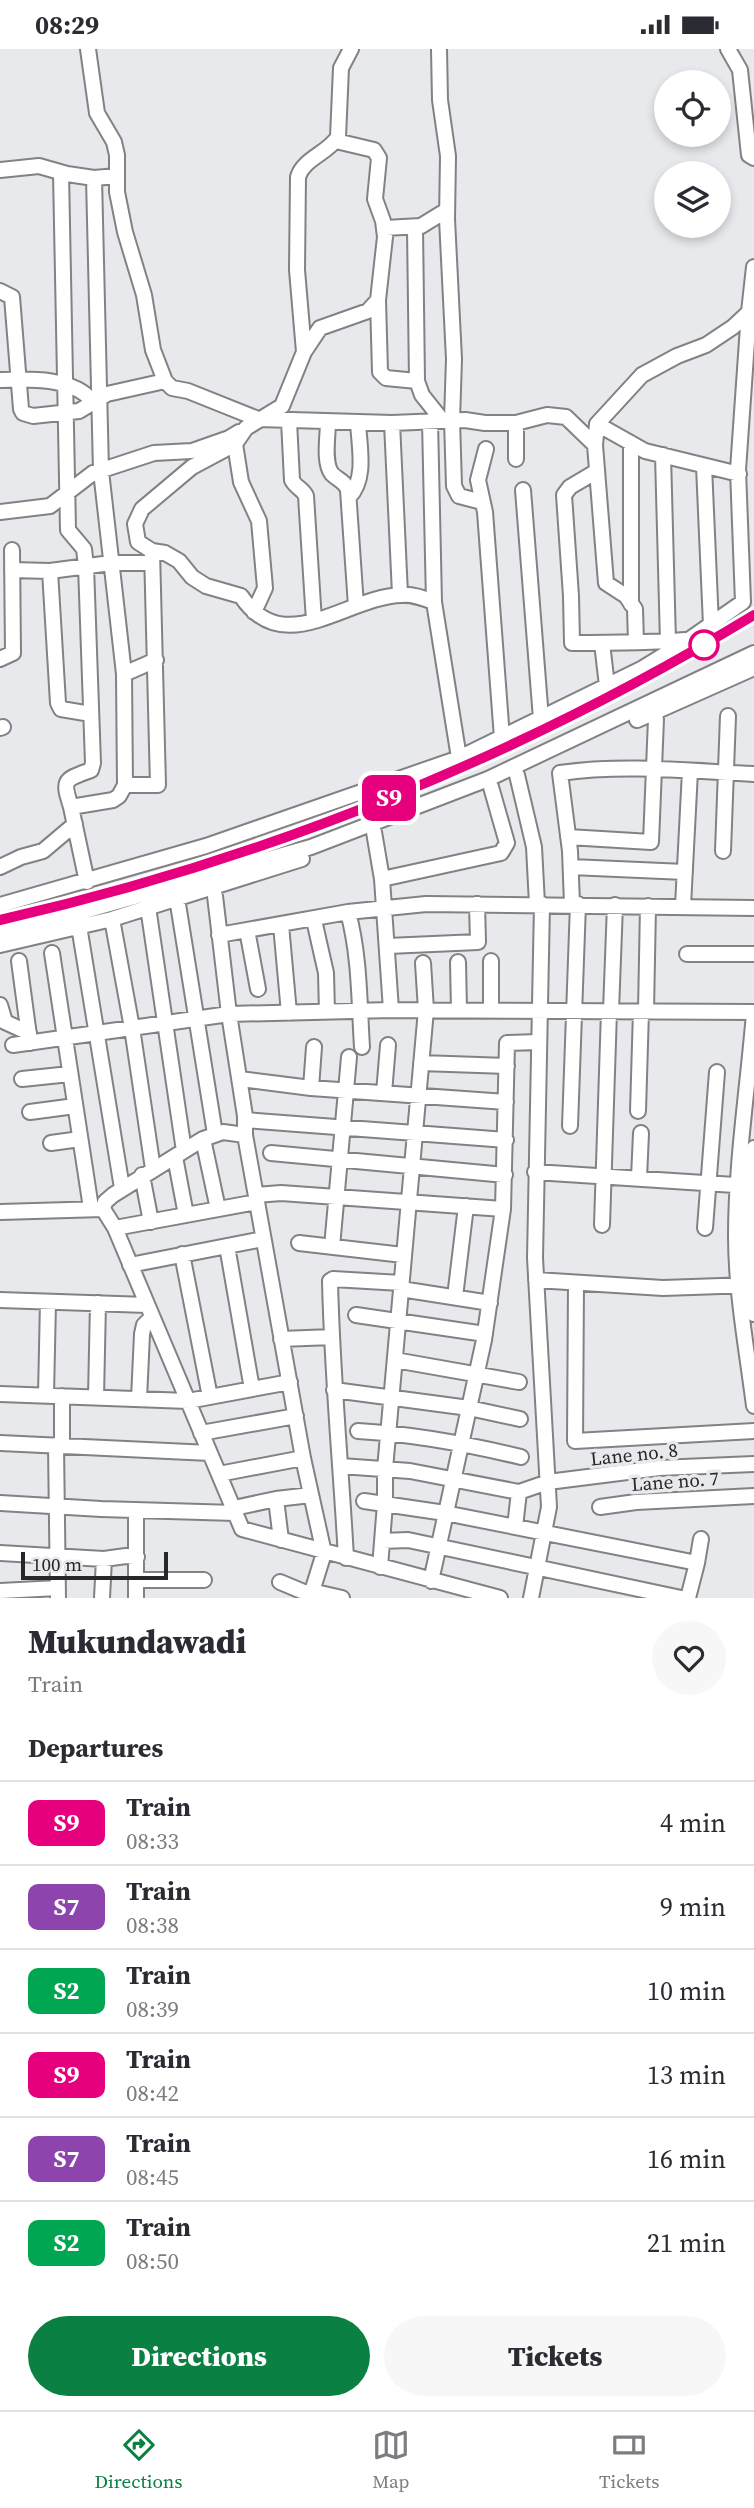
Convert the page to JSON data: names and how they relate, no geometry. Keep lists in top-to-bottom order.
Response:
{
  "streets": {
    "street": ["Lane no. 8", "Lane no. 7"]
  },
  "scale_bar": "100 m",
  "page": {
    "status": "08:29",
    "on_map": "S9",
    "scale": "100 m",
    "heading": [
      ["Mukundawadi", "Train"],
      "Departures"
    ],
    "list": [
      {
        "mark": "S9",
        "name": "Train",
        "note": "08:33",
        "value": "4 min"
      },
      {
        "mark": "S7",
        "name": "Train",
        "note": "08:38",
        "value": "9 min"
      },
      {
        "mark": "S2",
        "name": "Train",
        "note": "08:39",
        "value": "10 min"
      },
      {
        "mark": "S9",
        "name": "Train",
        "note": "08:42",
        "value": "13 min"
      },
      {
        "mark": "S7",
        "name": "Train",
        "note": "08:45",
        "value": "16 min"
      },
      {
        "mark": "S2",
        "name": "Train",
        "note": "08:50",
        "value": "21 min"
      }
    ],
    "buttons": ["Directions", "Tickets"],
    "tabs": ["Directions", "Map", "Tickets"]
  }
}
